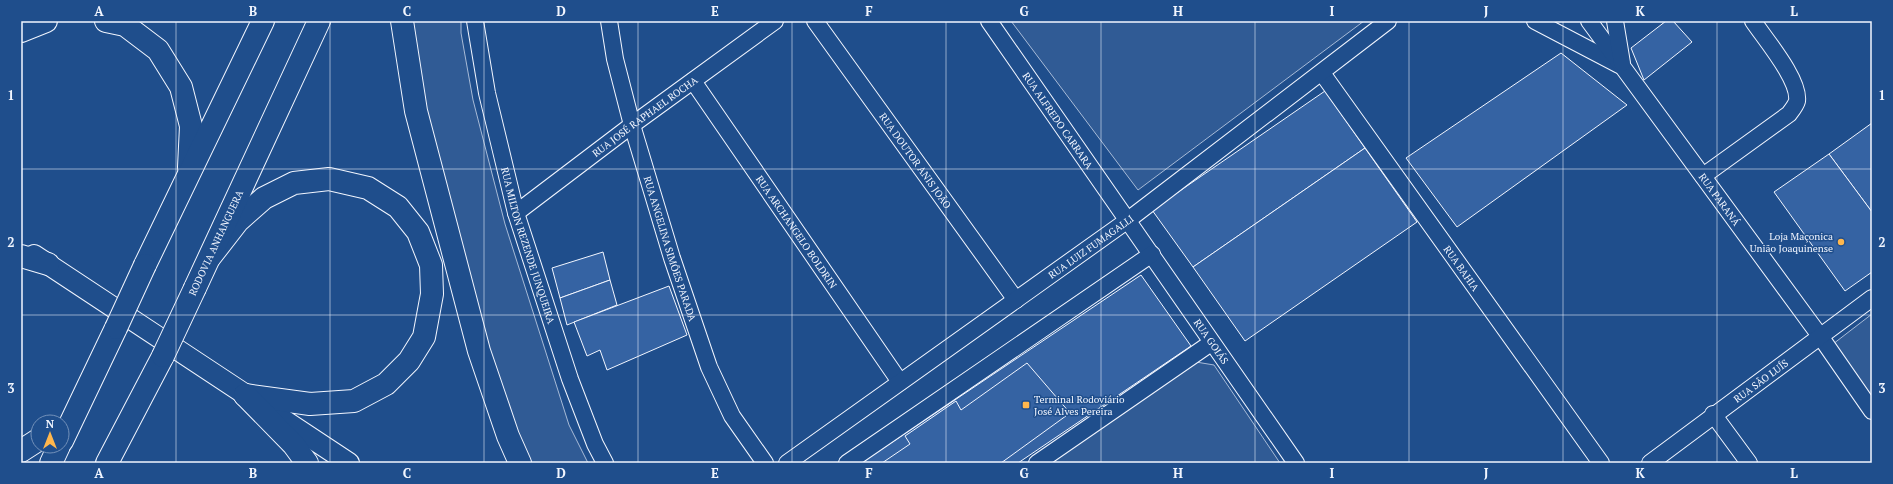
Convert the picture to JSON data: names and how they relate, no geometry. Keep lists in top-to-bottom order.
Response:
{
  "streets": {
    "highway": ["RODOVIA ANHANGUERA"],
    "street": [
      "RUA JOSÉ RAPHAEL ROCHA",
      "RUA ALFREDO CARRARA",
      "RUA DOUTOR ANIS JOÃO",
      "RUA PARANÁ",
      "RUA ARCHANGELO BOLDRIN",
      "RUA MILTON REZENDE JUNQUEIRA",
      "RUA LUIZ FUMAGALLI",
      "RUA ANGELINA SIMÕES PARADA",
      "RUA BAHIA",
      "RUA GOIÁS",
      "RUA SÃO LUÍS"
    ]
  },
  "crossings": [
    ["RUA JOSÉ RAPHAEL ROCHA", "RUA ARCHANGELO BOLDRIN"],
    ["RUA JOSÉ RAPHAEL ROCHA", "RUA MILTON REZENDE JUNQUEIRA"],
    ["RUA JOSÉ RAPHAEL ROCHA", "RUA ANGELINA SIMÕES PARADA"],
    ["RUA ALFREDO CARRARA", "RUA LUIZ FUMAGALLI"],
    ["RUA ALFREDO CARRARA", "RUA GOIÁS"],
    ["RUA DOUTOR ANIS JOÃO", "RUA LUIZ FUMAGALLI"],
    ["RUA PARANÁ", "RUA SÃO LUÍS"],
    ["RUA ARCHANGELO BOLDRIN", "RUA LUIZ FUMAGALLI"],
    ["RUA LUIZ FUMAGALLI", "RUA BAHIA"],
    ["RUA LUIZ FUMAGALLI", "RUA GOIÁS"]
  ],
  "places": {
    "other": ["Loja Maçonica União Joaquinense"],
    "transit": ["Terminal Rodoviário José Alves Pereira"]
  },
  "north": "top",
  "grid": {
    "columns": [
      "A",
      "B",
      "C",
      "D",
      "E",
      "F",
      "G",
      "H",
      "I",
      "J",
      "K",
      "L"
    ],
    "rows": ["1", "2", "3"]
  }
}
